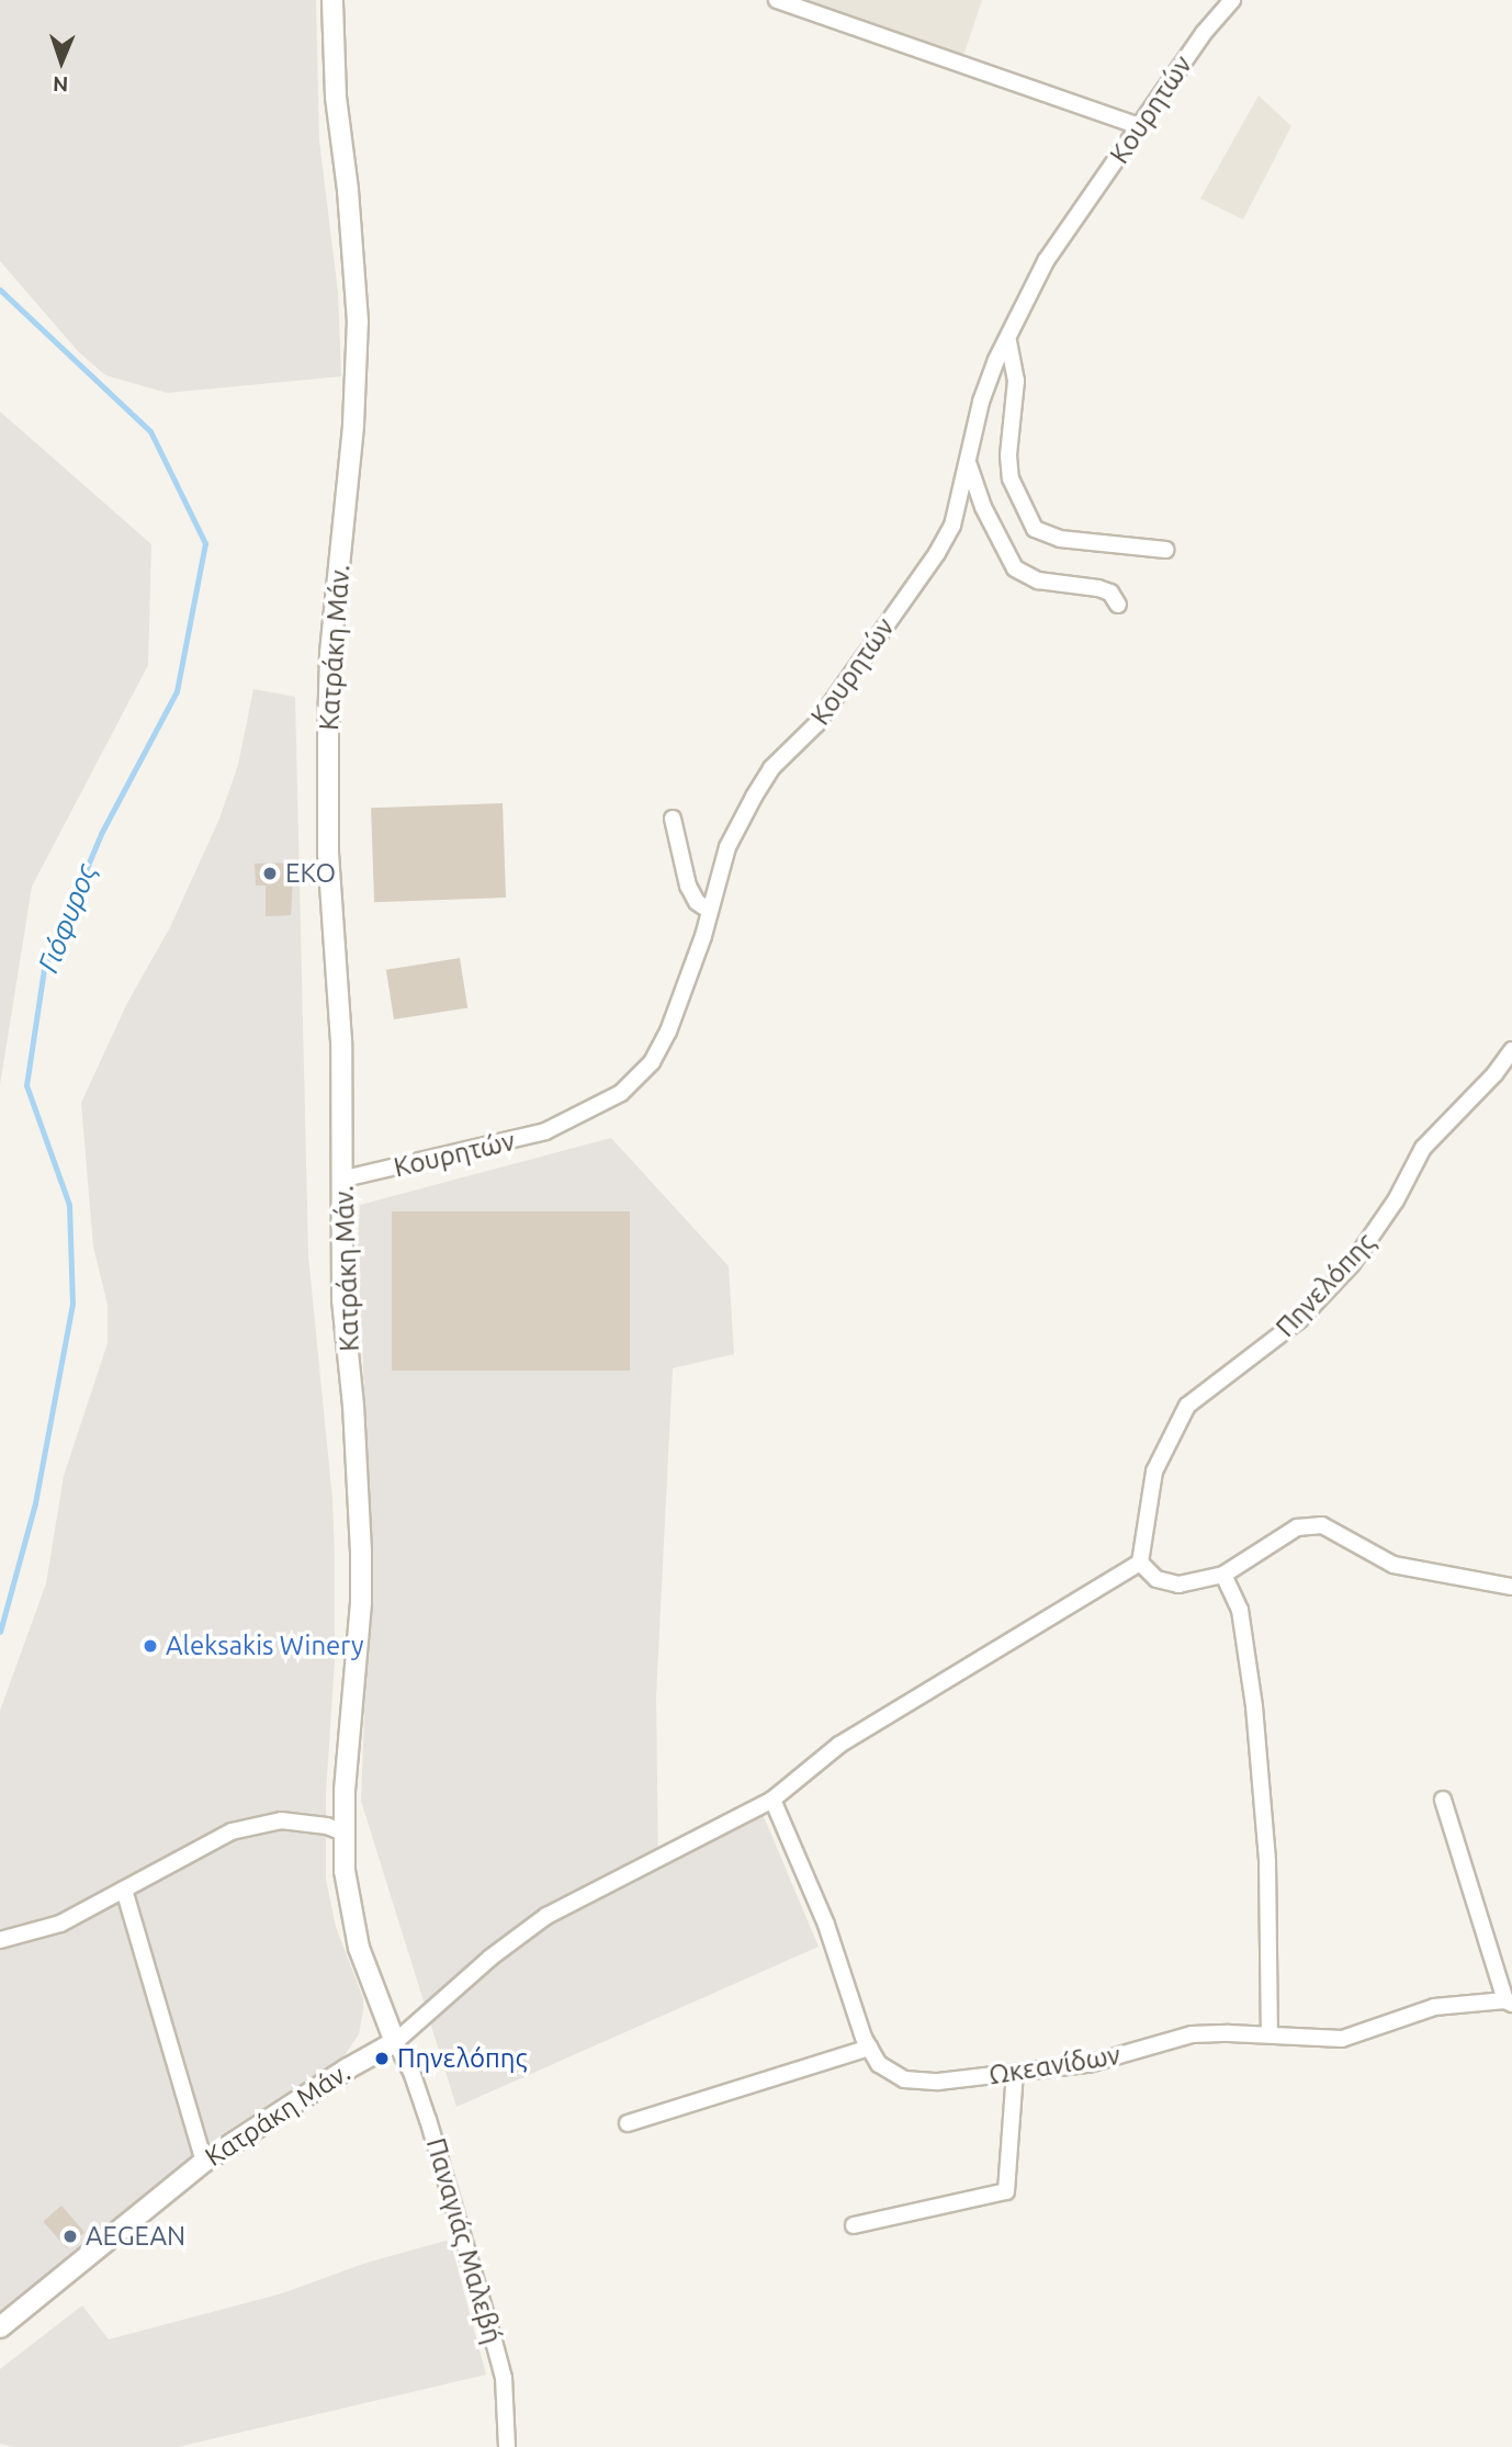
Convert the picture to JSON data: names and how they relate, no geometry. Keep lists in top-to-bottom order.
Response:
{
  "streets": {
    "street": [
      "Κουρητών",
      "Κατράκη Μάν.",
      "Πηνελόπης",
      "Ωκεανίδων",
      "Παναγιάς Μαλεβή"
    ]
  },
  "crossings": [
    ["Κουρητών", "Κατράκη Μάν."],
    ["Κατράκη Μάν.", "Παναγιάς Μαλεβή"]
  ],
  "water": ["Γιόφυρος"],
  "places": [
    "EKO",
    "Aleksakis Winery",
    "Πηνελόπης",
    "AEGEAN"
  ],
  "north": "bottom"
}
